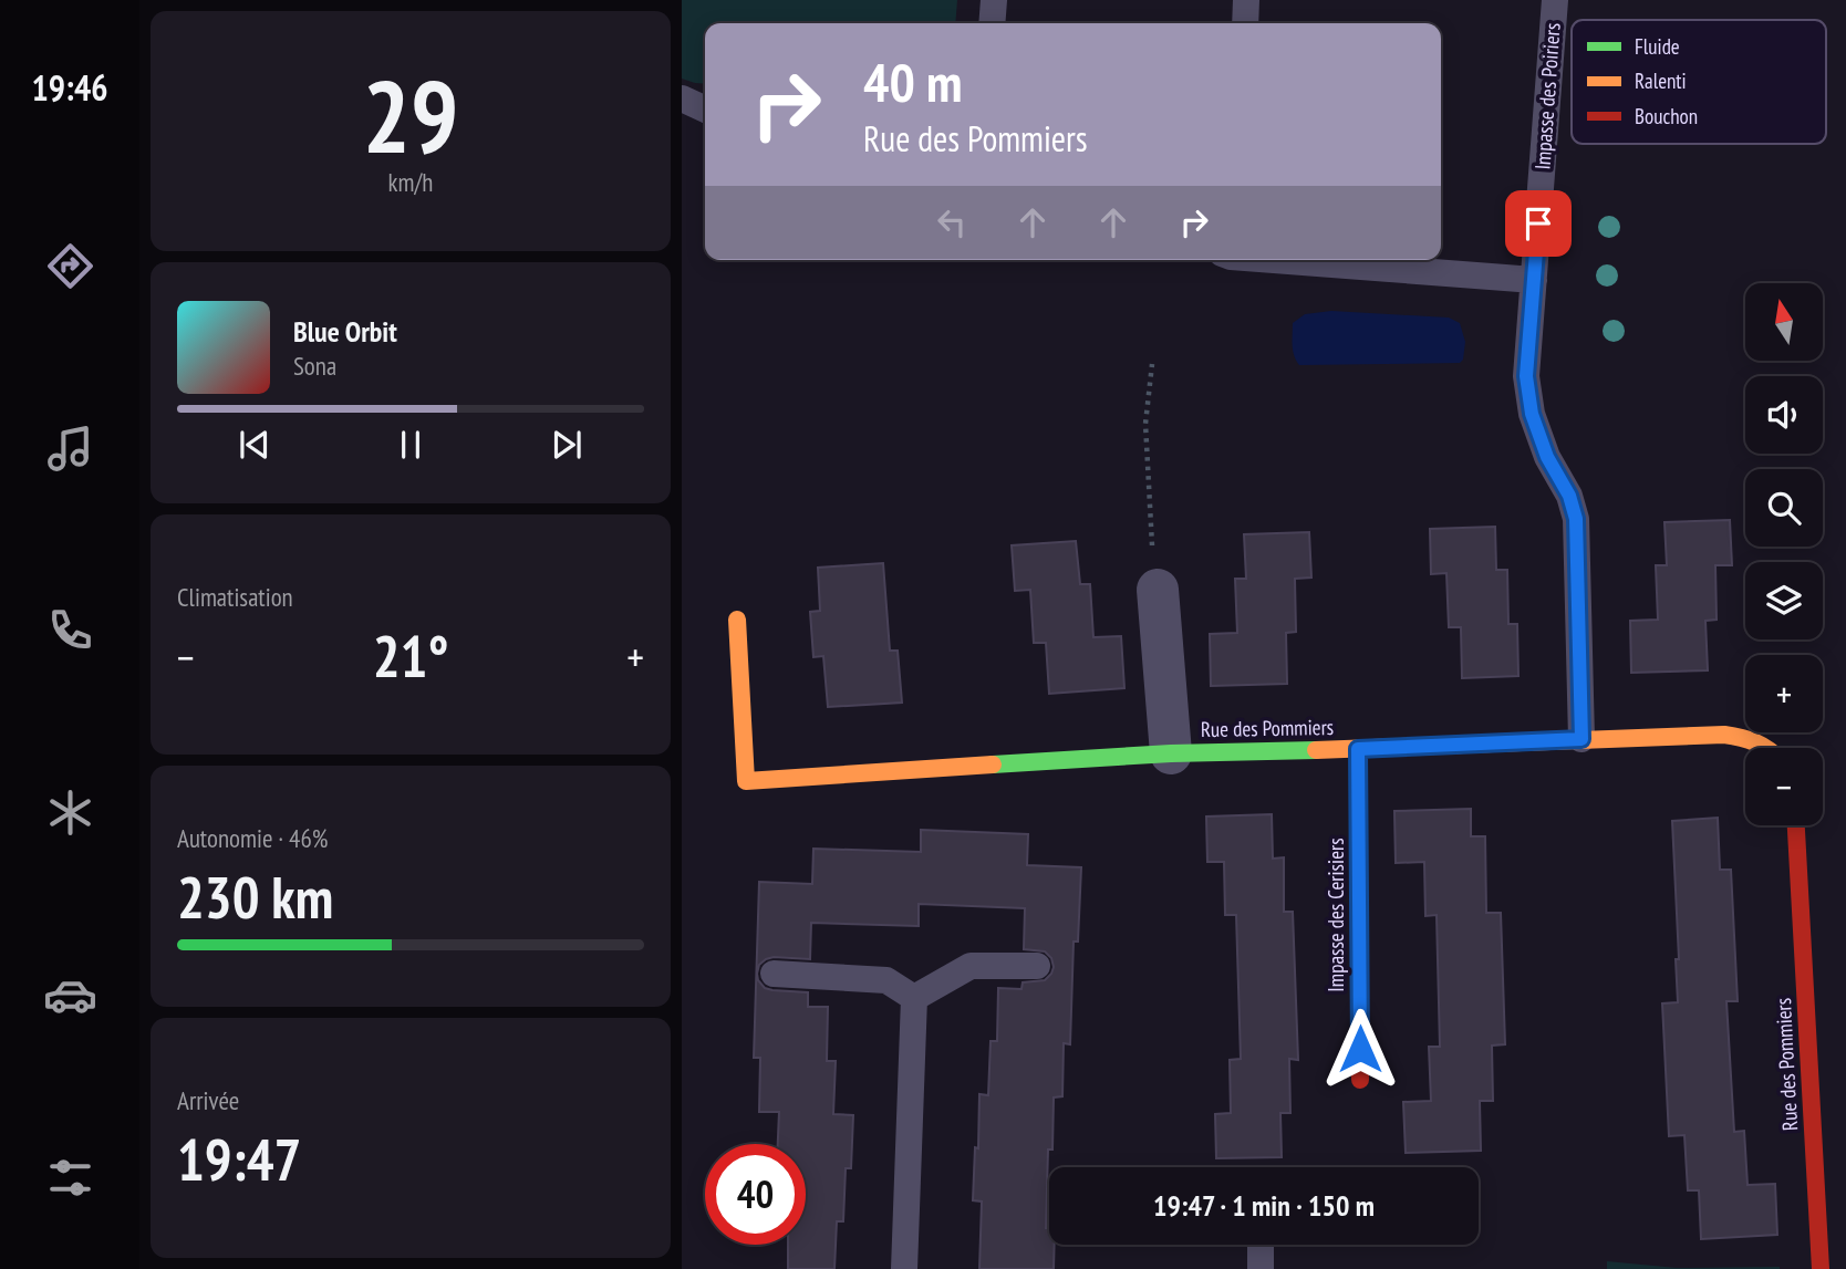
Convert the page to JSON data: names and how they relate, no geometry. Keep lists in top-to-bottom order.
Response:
{
  "streets": {
    "street": ["Rue des Pommiers", "Impasse des Cerisiers"],
    "lane": ["Impasse des Poiriers"]
  },
  "crossings": [
    ["Impasse des Poiriers", "Rue des Pommiers"],
    ["Rue des Pommiers", "Impasse des Cerisiers"]
  ],
  "legend": ["Fluide", "Ralenti", "Bouchon"],
  "north": "top",
  "page": {
    "tabs": "19:46",
    "tile": [
      ["29", "km/h"],
      "Climatisation",
      ["Autonomie · 46%", "230 km"],
      ["Arrivée", "19:47"]
    ],
    "turn": ["40 m", "Rue des Pommiers"],
    "map_buttons": ["+", "−"],
    "song": ["Blue Orbit", "Sona"],
    "heat": ["−", "21°", "+"],
    "limit": "40",
    "trip": "19:47 · 1 min · 150 m"
  }
}
